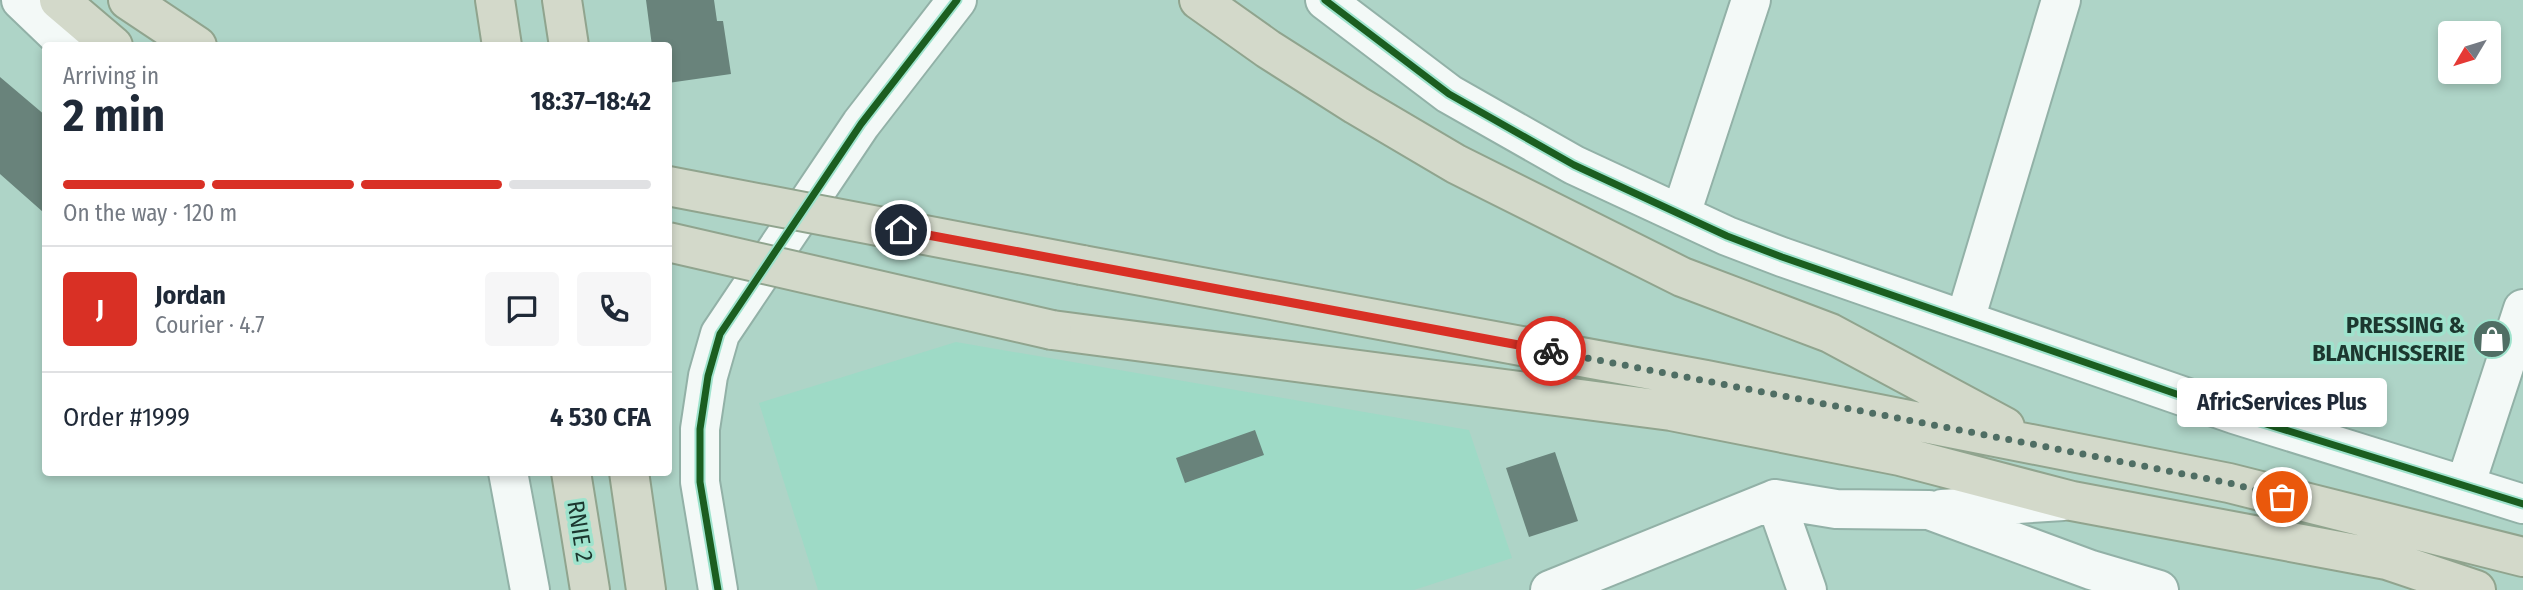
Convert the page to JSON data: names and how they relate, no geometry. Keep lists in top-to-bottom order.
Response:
{
  "streets": {
    "highway": ["RNIE 2"]
  },
  "places": {
    "shop": ["PRESSING & BLANCHISSERIE"],
    "other": ["AfricServices Plus"]
  },
  "north": "bottom left",
  "page": {
    "heading": ["2 min", "Arriving in", "18:37–18:42"],
    "panel": [
      "Jordan",
      "Courier · 4.7",
      "Order #1999",
      "4 530 CFA"
    ],
    "bar": "On the way · 120 m",
    "round": "J",
    "bubble": "AfricServices Plus"
  }
}
